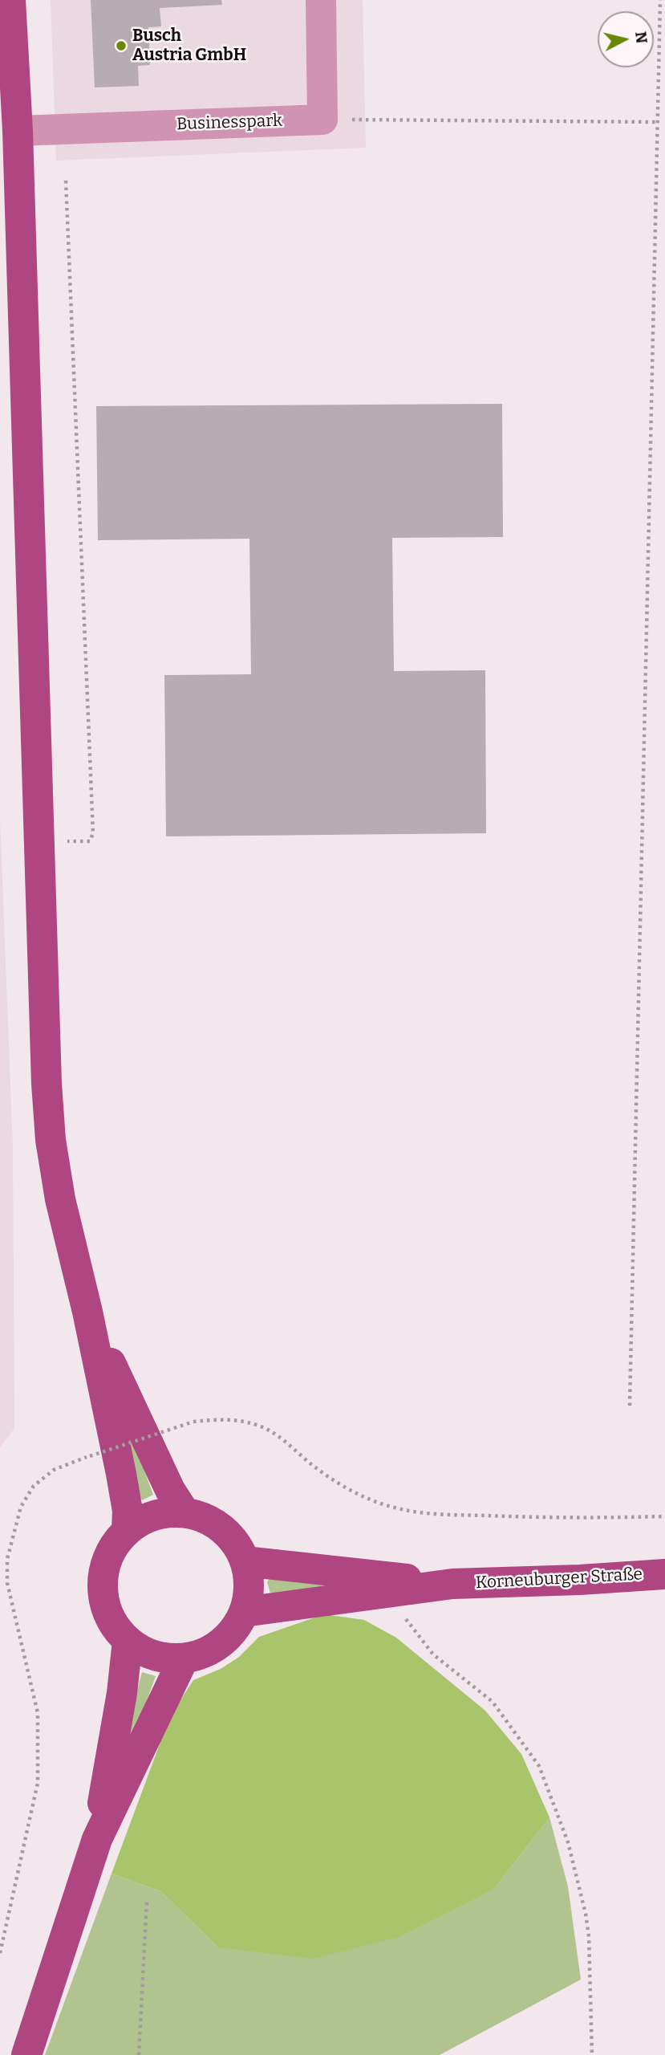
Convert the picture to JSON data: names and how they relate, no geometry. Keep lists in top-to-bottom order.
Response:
{
  "streets": {
    "main road": ["Korneuburger Straße"],
    "street": ["Businesspark"]
  },
  "places": ["Busch Austria GmbH"],
  "north": "right"
}
